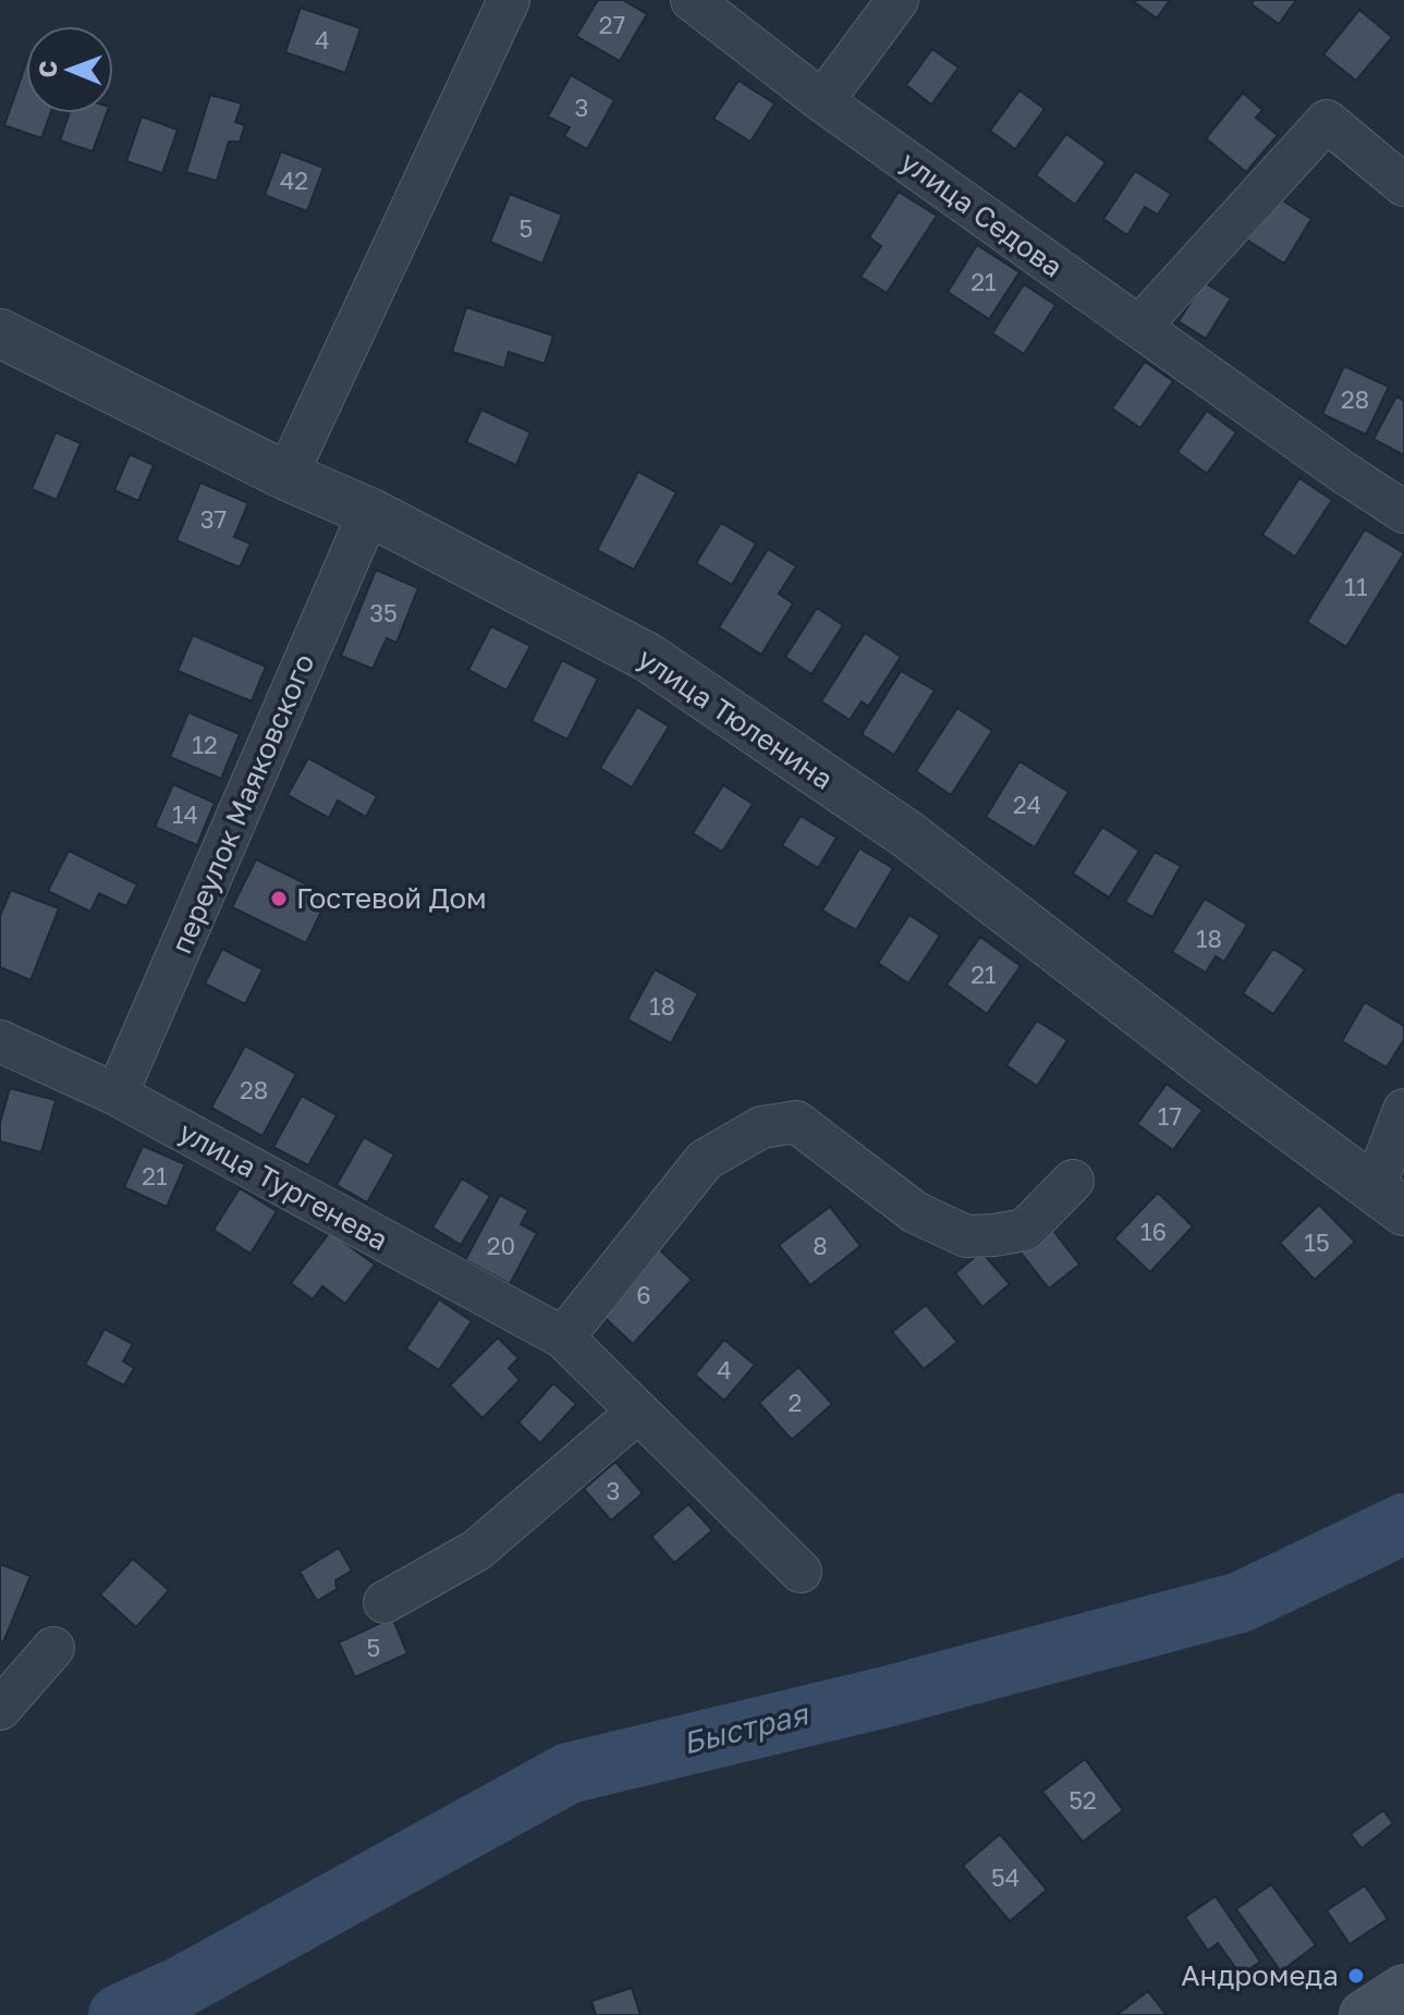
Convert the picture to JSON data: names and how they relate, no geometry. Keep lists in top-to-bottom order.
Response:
{
  "streets": {
    "street": [
      "улица Седова",
      "улица Тюленина",
      "переулок Маяковского",
      "улица Тургенева"
    ]
  },
  "crossings": [
    ["улица Тюленина", "переулок Маяковского"],
    ["переулок Маяковского", "улица Тургенева"]
  ],
  "water": ["Быстрая"],
  "places": ["Гостевой Дом", "Андромеда"],
  "house_numbers": [
    "27",
    "4",
    "3",
    "42",
    "5",
    "21",
    "28",
    "37",
    "11",
    "35",
    "12",
    "24",
    "14",
    "18",
    "21",
    "18",
    "28",
    "17",
    "21",
    "16",
    "15",
    "20",
    "8",
    "6",
    "4",
    "2",
    "3",
    "5",
    "52",
    "54"
  ],
  "north": "left"
}
